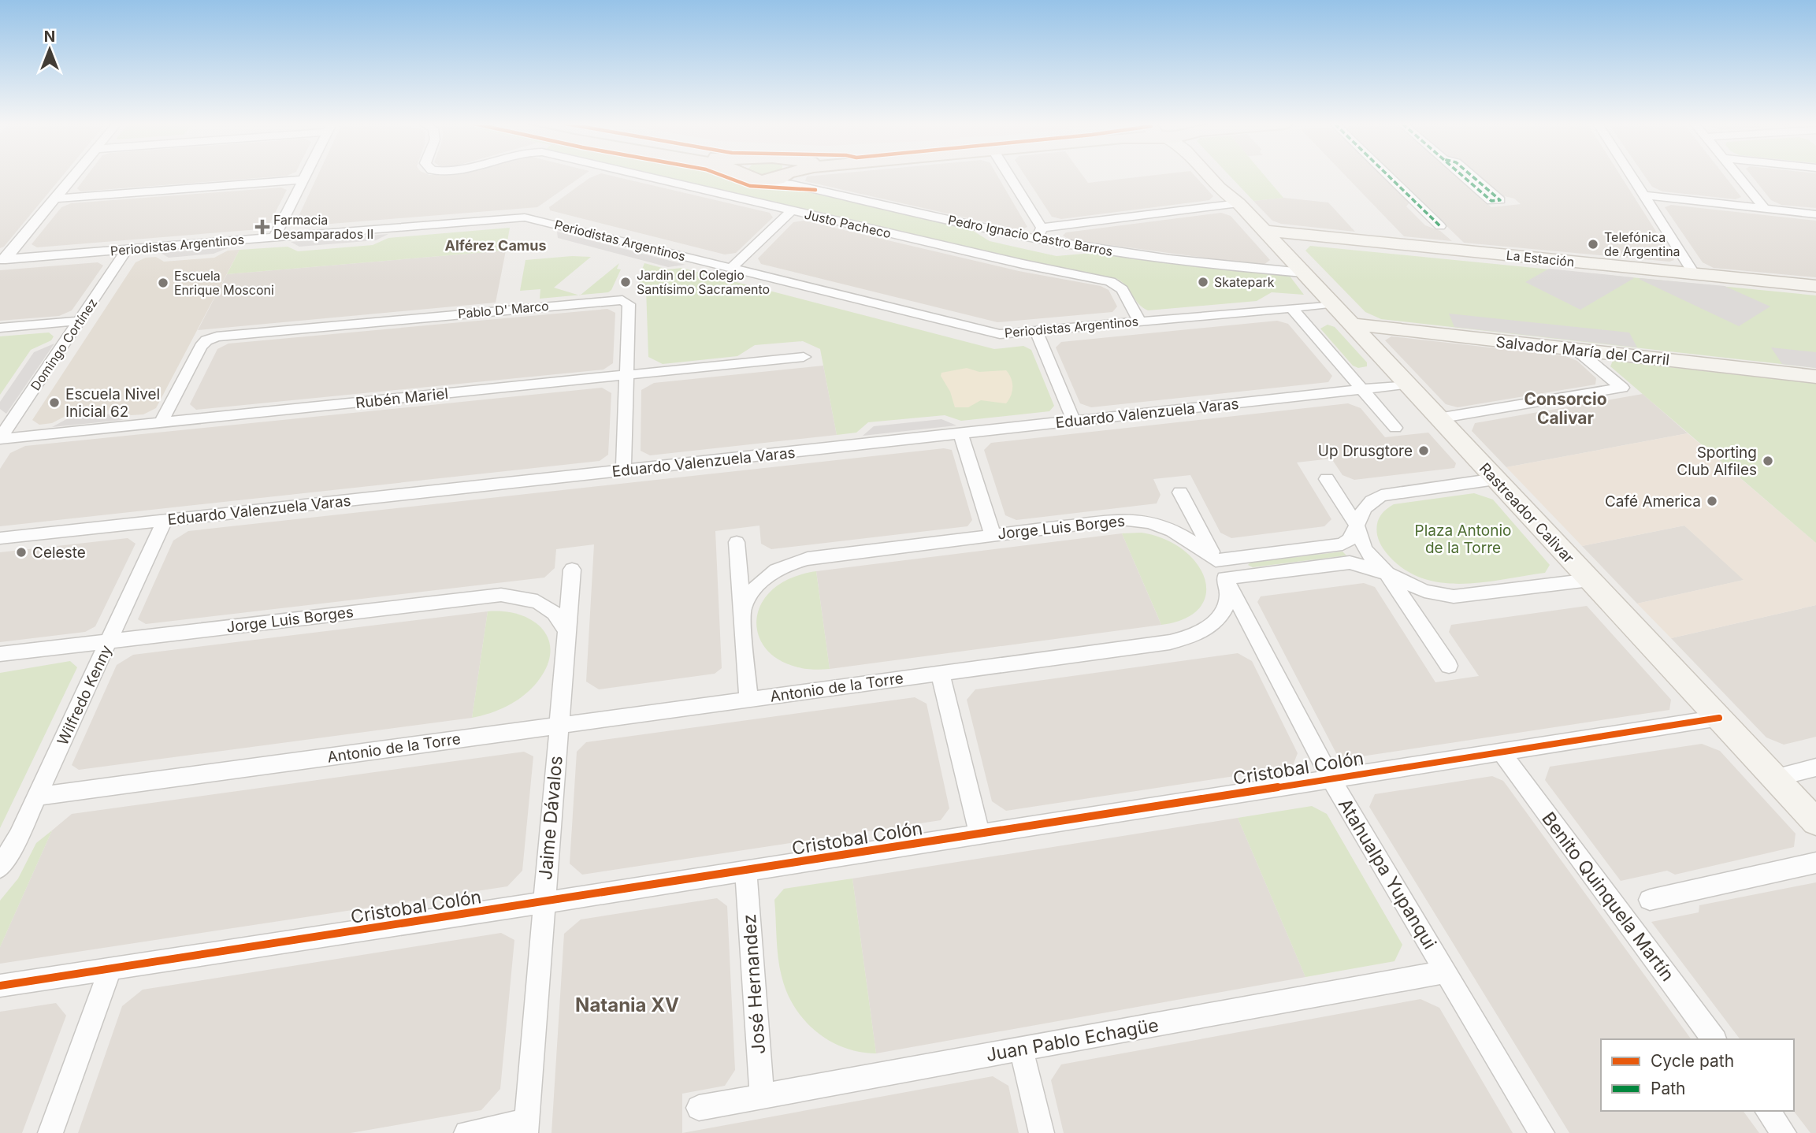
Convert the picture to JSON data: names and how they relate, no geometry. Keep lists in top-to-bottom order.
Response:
{
  "streets": {
    "main road": ["La Estación", "Salvador María del Carril", "Rastreador Calivar"],
    "street": [
      "Justo Pacheco",
      "Pedro Ignacio Castro Barros",
      "Periodistas Argentinos",
      "Pablo D' Marco",
      "Domingo Cortínez",
      "Rubén Mariel",
      "Eduardo Valenzuela Varas",
      "Jorge Luis Borges",
      "Antonio de la Torre",
      "Wilfredo Kenny",
      "Cristobal Colón",
      "Jaime Dávalos",
      "Atahualpa Yupanqui",
      "Benito Quinquela Martín",
      "José Hernandez",
      "Juan Pablo Echagüe"
    ]
  },
  "crossings": [
    ["Justo Pacheco", "Periodistas Argentinos"],
    ["Pedro Ignacio Castro Barros", "Rastreador Calivar"],
    ["Periodistas Argentinos", "Domingo Cortínez"],
    ["Periodistas Argentinos", "Rastreador Calivar"],
    ["La Estación", "Rastreador Calivar"],
    ["Pablo D' Marco", "Rubén Mariel"],
    ["Pablo D' Marco", "Eduardo Valenzuela Varas"],
    ["Domingo Cortínez", "Rubén Mariel"],
    ["Salvador María del Carril", "Rastreador Calivar"],
    ["Eduardo Valenzuela Varas", "Rastreador Calivar"],
    ["Eduardo Valenzuela Varas", "Wilfredo Kenny"],
    ["Rastreador Calivar", "Cristobal Colón"],
    ["Jorge Luis Borges", "Wilfredo Kenny"],
    ["Jorge Luis Borges", "Jaime Dávalos"],
    ["Jorge Luis Borges", "Atahualpa Yupanqui"],
    ["Antonio de la Torre", "Wilfredo Kenny"],
    ["Antonio de la Torre", "Jaime Dávalos"],
    ["Antonio de la Torre", "Atahualpa Yupanqui"],
    ["Cristobal Colón", "Jaime Dávalos"],
    ["Cristobal Colón", "Atahualpa Yupanqui"],
    ["Cristobal Colón", "Benito Quinquela Martín"],
    ["Cristobal Colón", "José Hernandez"],
    ["Atahualpa Yupanqui", "Juan Pablo Echagüe"],
    ["José Hernandez", "Juan Pablo Echagüe"]
  ],
  "districts": ["Alférez Camus", "Consorcio Calivar", "Natania XV"],
  "parks": ["Plaza Antonio de la Torre"],
  "places": {
    "health": ["Farmacia Desamparados II"],
    "other": [
      "Telefónica de Argentina",
      "Jardin del Colegio Santísimo Sacramento",
      "Skatepark",
      "Escuela Enrique Mosconi",
      "Escuela Nivel Inicial 62",
      "Up Drusgtore",
      "Sporting Club Alfiles",
      "Café America",
      "Celeste"
    ]
  },
  "legend": ["Cycle path", "Path"],
  "north": "top"
}
